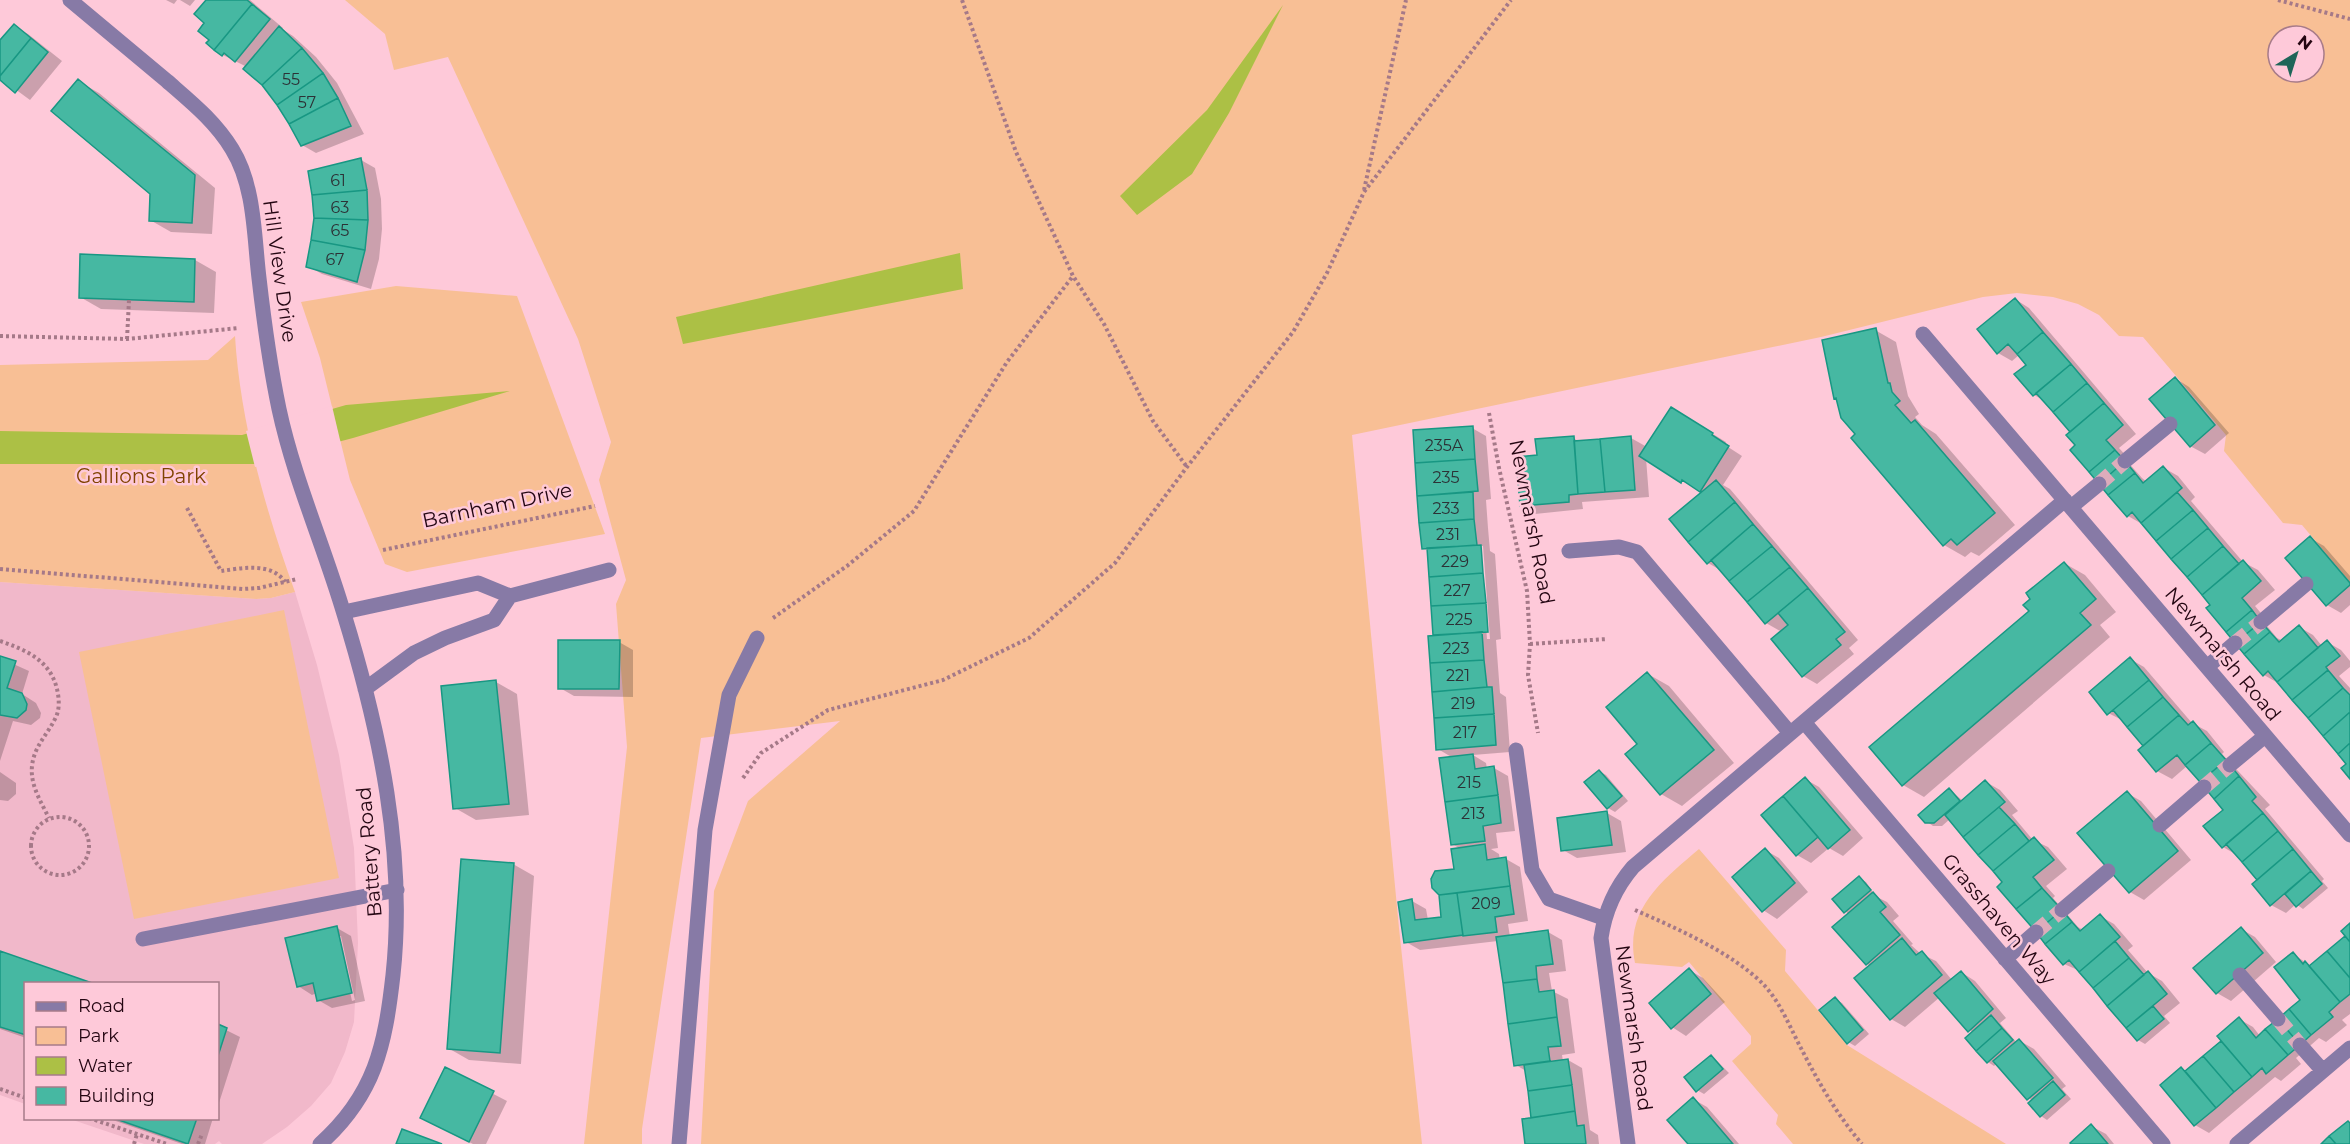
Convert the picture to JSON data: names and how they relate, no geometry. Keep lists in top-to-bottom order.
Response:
{
  "streets": {
    "street": [
      "Hill View Drive",
      "Newmarsh Road",
      "Battery Road",
      "Grasshaven Way"
    ],
    "path": ["Barnham Drive"]
  },
  "crossings": [
    ["Hill View Drive", "Battery Road"],
    ["Newmarsh Road", "Grasshaven Way"]
  ],
  "parks": ["Gallions Park"],
  "house_numbers": [
    "55",
    "57",
    "61",
    "63",
    "65",
    "67",
    "235A",
    "235",
    "233",
    "231",
    "229",
    "227",
    "225",
    "223",
    "221",
    "219",
    "217",
    "215",
    "213",
    "209"
  ],
  "legend": [
    "Road",
    "Park",
    "Water",
    "Building"
  ],
  "north": "top right"
}
